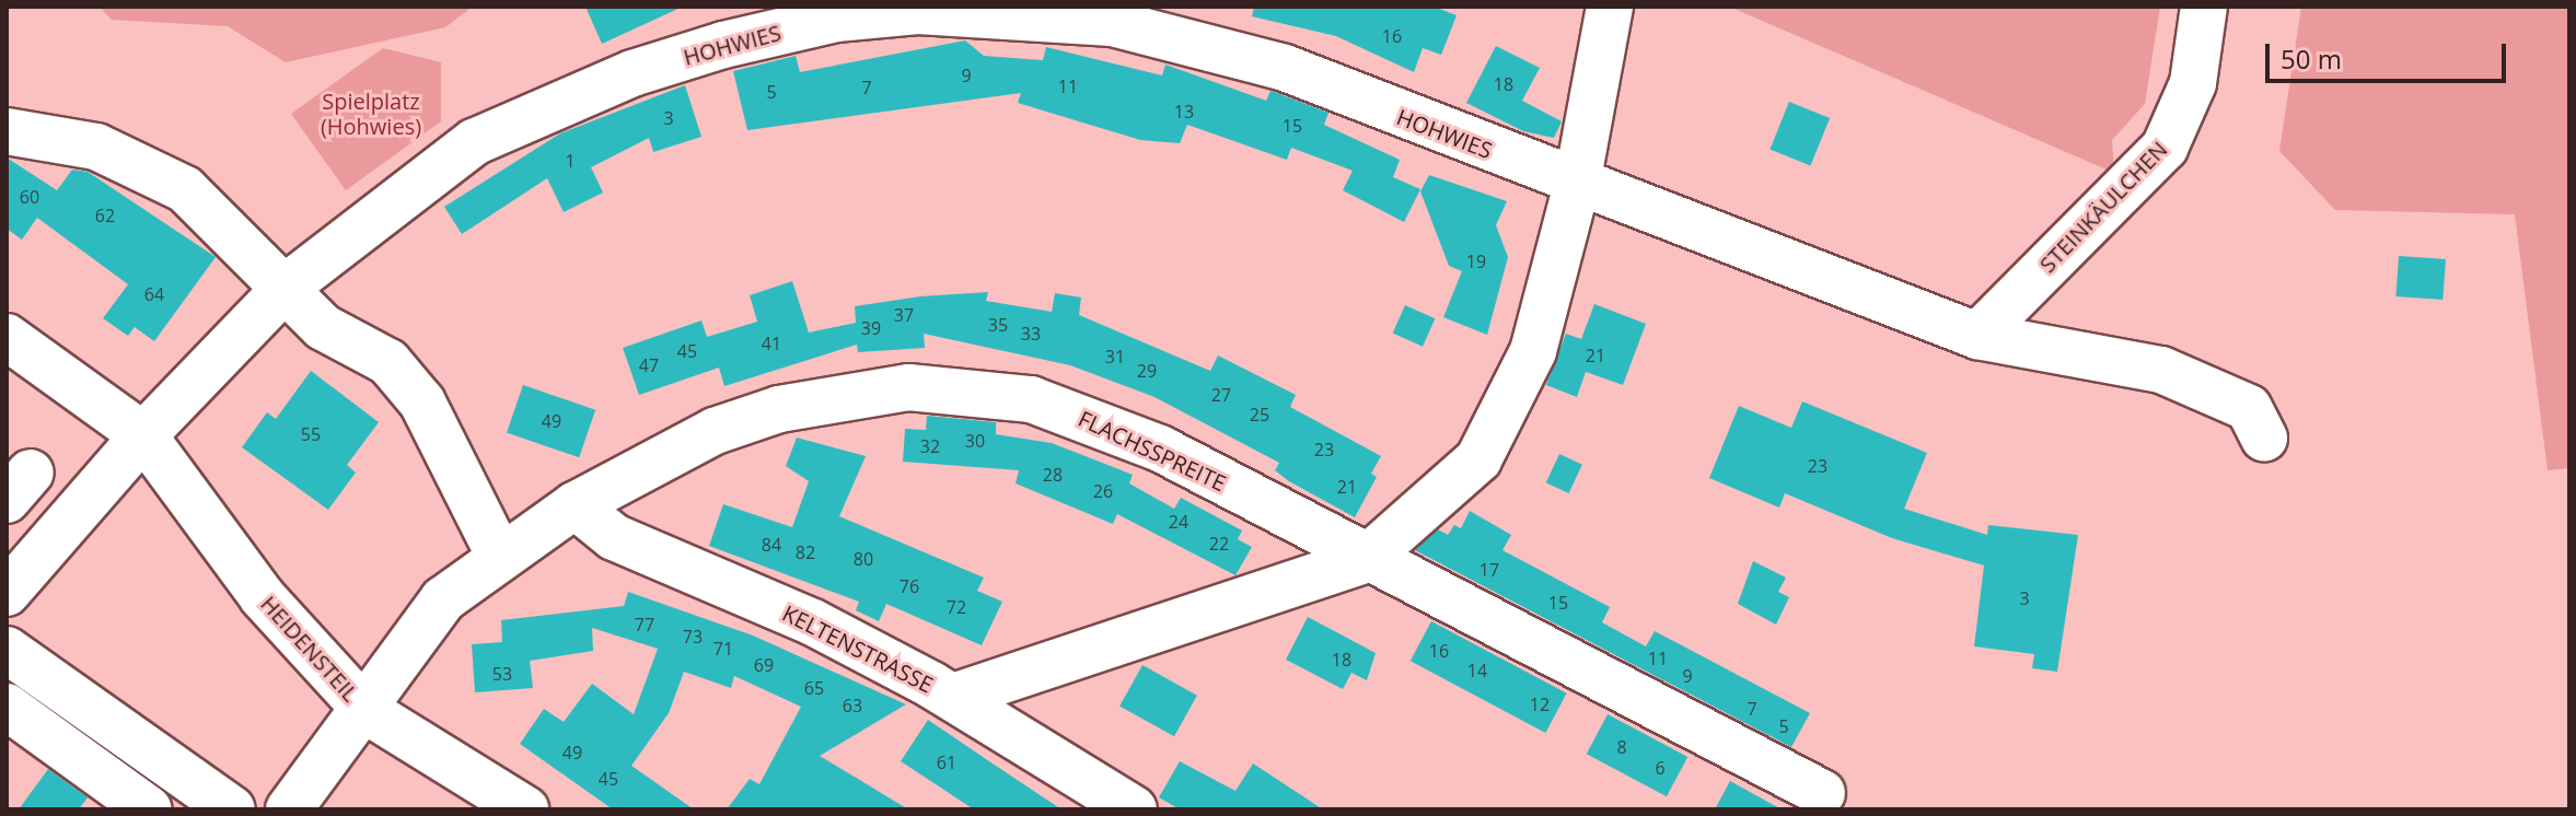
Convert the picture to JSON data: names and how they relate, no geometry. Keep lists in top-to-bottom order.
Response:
{
  "streets": {
    "street": [
      "HOHWIES",
      "STEINKÄULCHEN",
      "FLACHSSPREITE",
      "HEIDENSTEIL",
      "KELTENSTRASSE"
    ]
  },
  "crossings": [
    ["HOHWIES", "STEINKÄULCHEN"],
    ["HOHWIES", "HEIDENSTEIL"],
    ["FLACHSSPREITE", "HEIDENSTEIL"],
    ["FLACHSSPREITE", "KELTENSTRASSE"]
  ],
  "parks": ["Spielplatz (Hohwies)"],
  "house_numbers": [
    "16",
    "9",
    "18",
    "11",
    "7",
    "5",
    "13",
    "3",
    "15",
    "1",
    "60",
    "62",
    "19",
    "64",
    "37",
    "35",
    "39",
    "33",
    "41",
    "45",
    "21",
    "31",
    "47",
    "29",
    "27",
    "25",
    "49",
    "55",
    "30",
    "32",
    "23",
    "23",
    "28",
    "21",
    "26",
    "24",
    "22",
    "84",
    "82",
    "80",
    "17",
    "76",
    "3",
    "15",
    "72",
    "77",
    "73",
    "71",
    "16",
    "11",
    "18",
    "69",
    "14",
    "53",
    "9",
    "65",
    "12",
    "63",
    "7",
    "5",
    "8",
    "49",
    "61",
    "6",
    "45"
  ],
  "scale_bar": "50 m"
}
